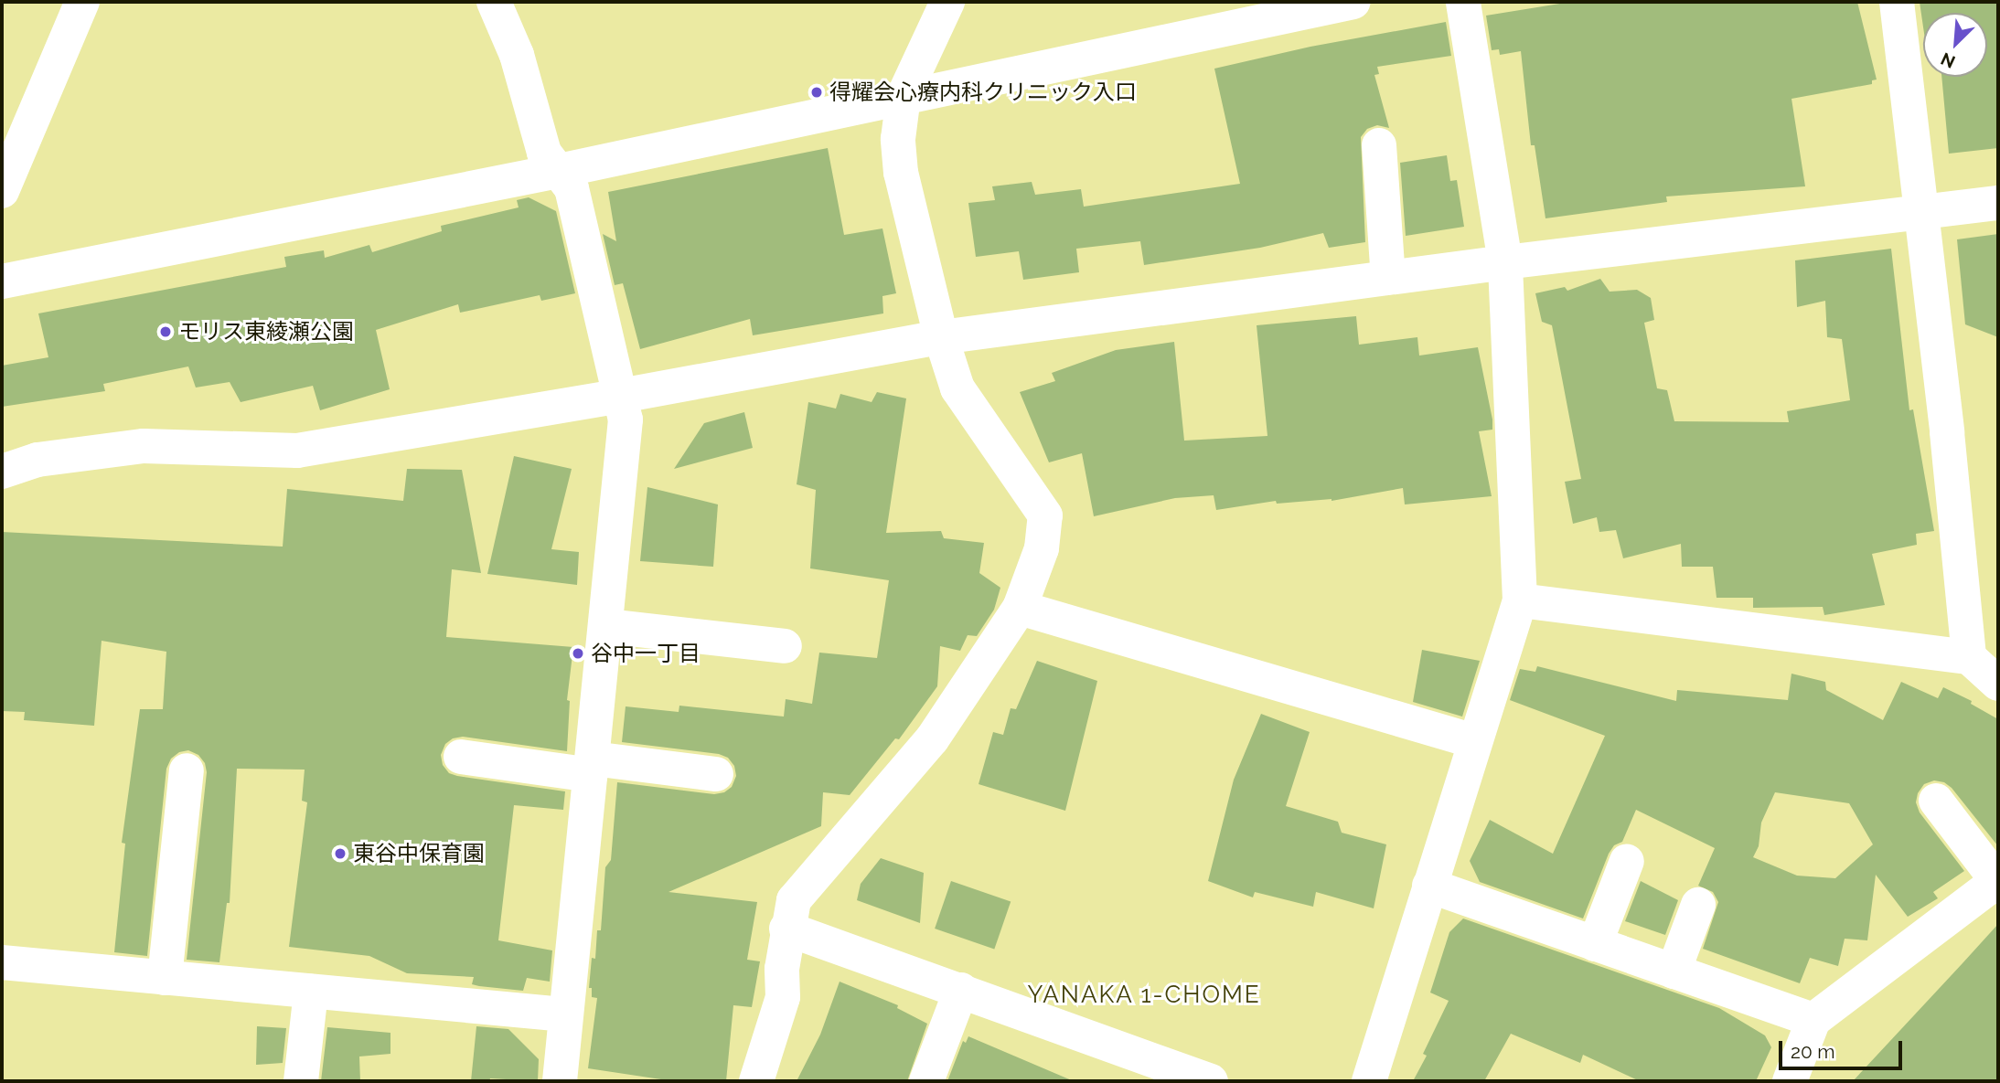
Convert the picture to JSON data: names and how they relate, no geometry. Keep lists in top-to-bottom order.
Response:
{
  "districts": ["YANAKA 1-CHOME"],
  "places": [
    "得耀会心療内科クリニック入口",
    "モリス東綾瀬公園",
    "谷中一丁目",
    "東谷中保育園"
  ],
  "scale_bar": "20 m",
  "north": "bottom left"
}
